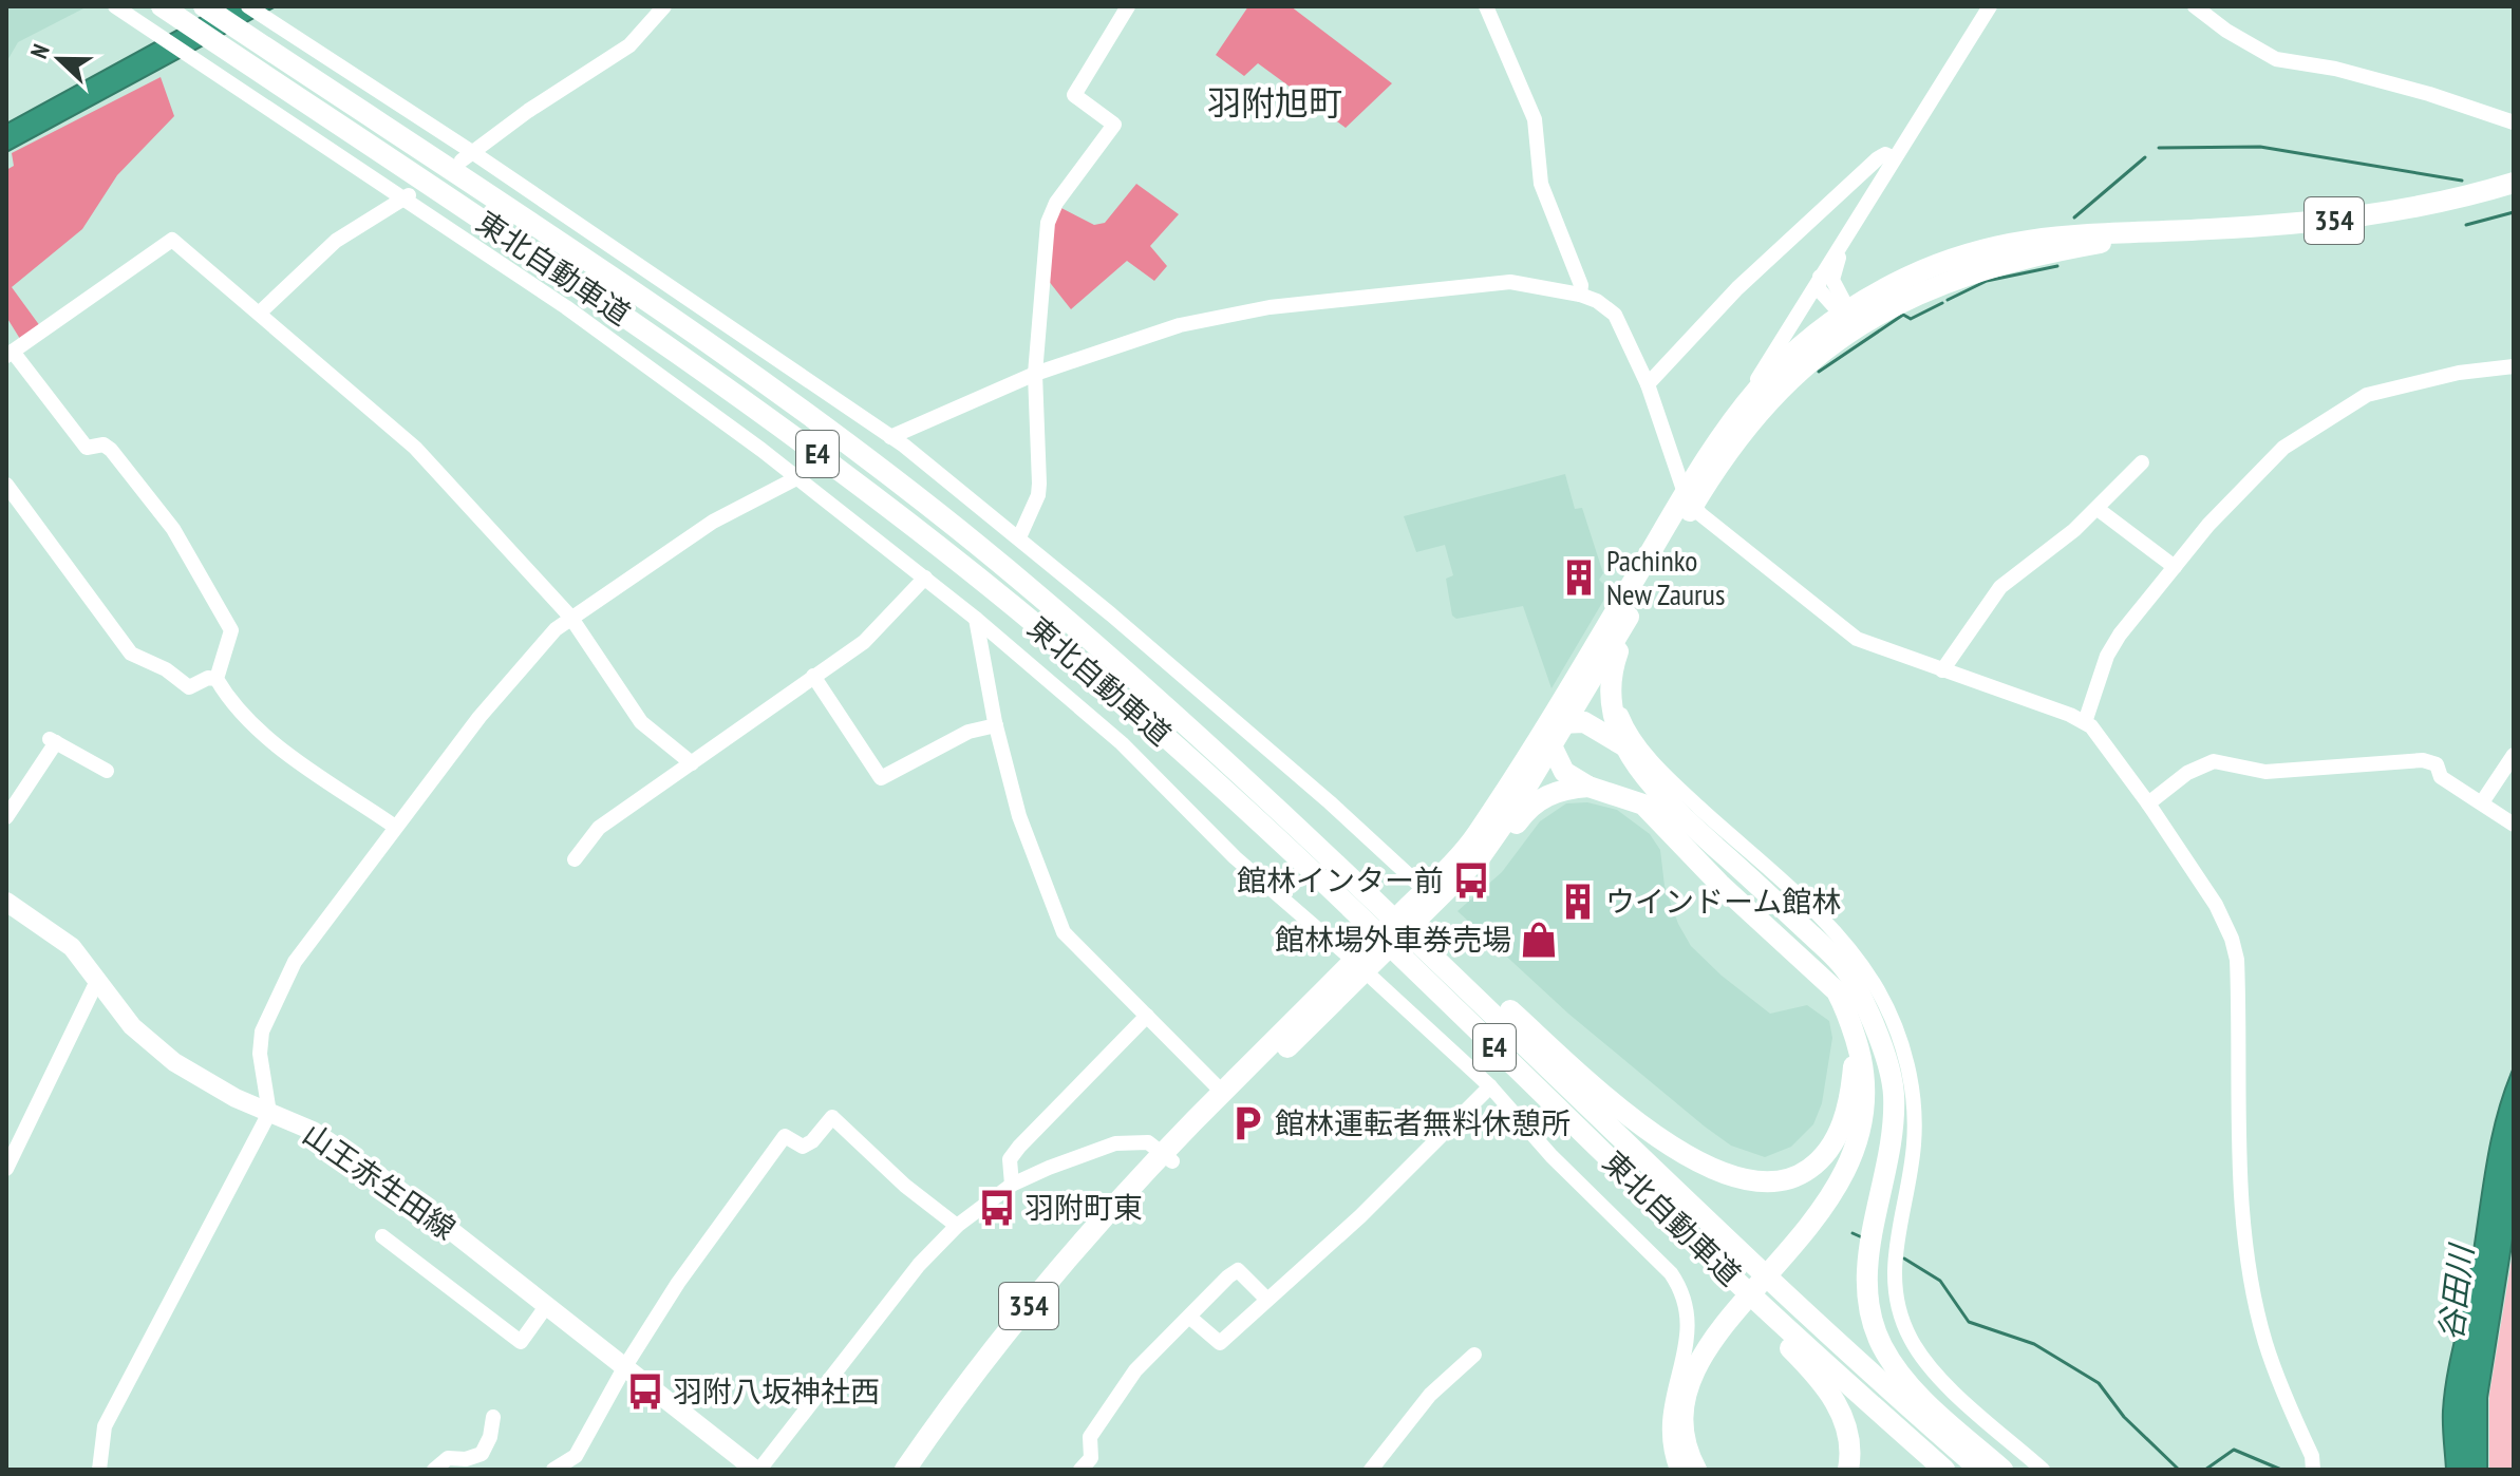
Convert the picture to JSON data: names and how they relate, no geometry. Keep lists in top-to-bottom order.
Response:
{
  "streets": {
    "highway": ["354", "東北自動車道", "E4"],
    "main road": ["山王赤生田線"]
  },
  "districts": ["羽附旭町"],
  "water": ["谷田川"],
  "places": {
    "building": ["Pachinko New Zaurus", "ウインドーム館林"],
    "bus stop": ["館林インター前", "羽附町東", "羽附八坂神社西"],
    "shop": ["館林場外車券売場"],
    "parking": ["館林運転者無料休憩所"]
  },
  "north": "left"
}
